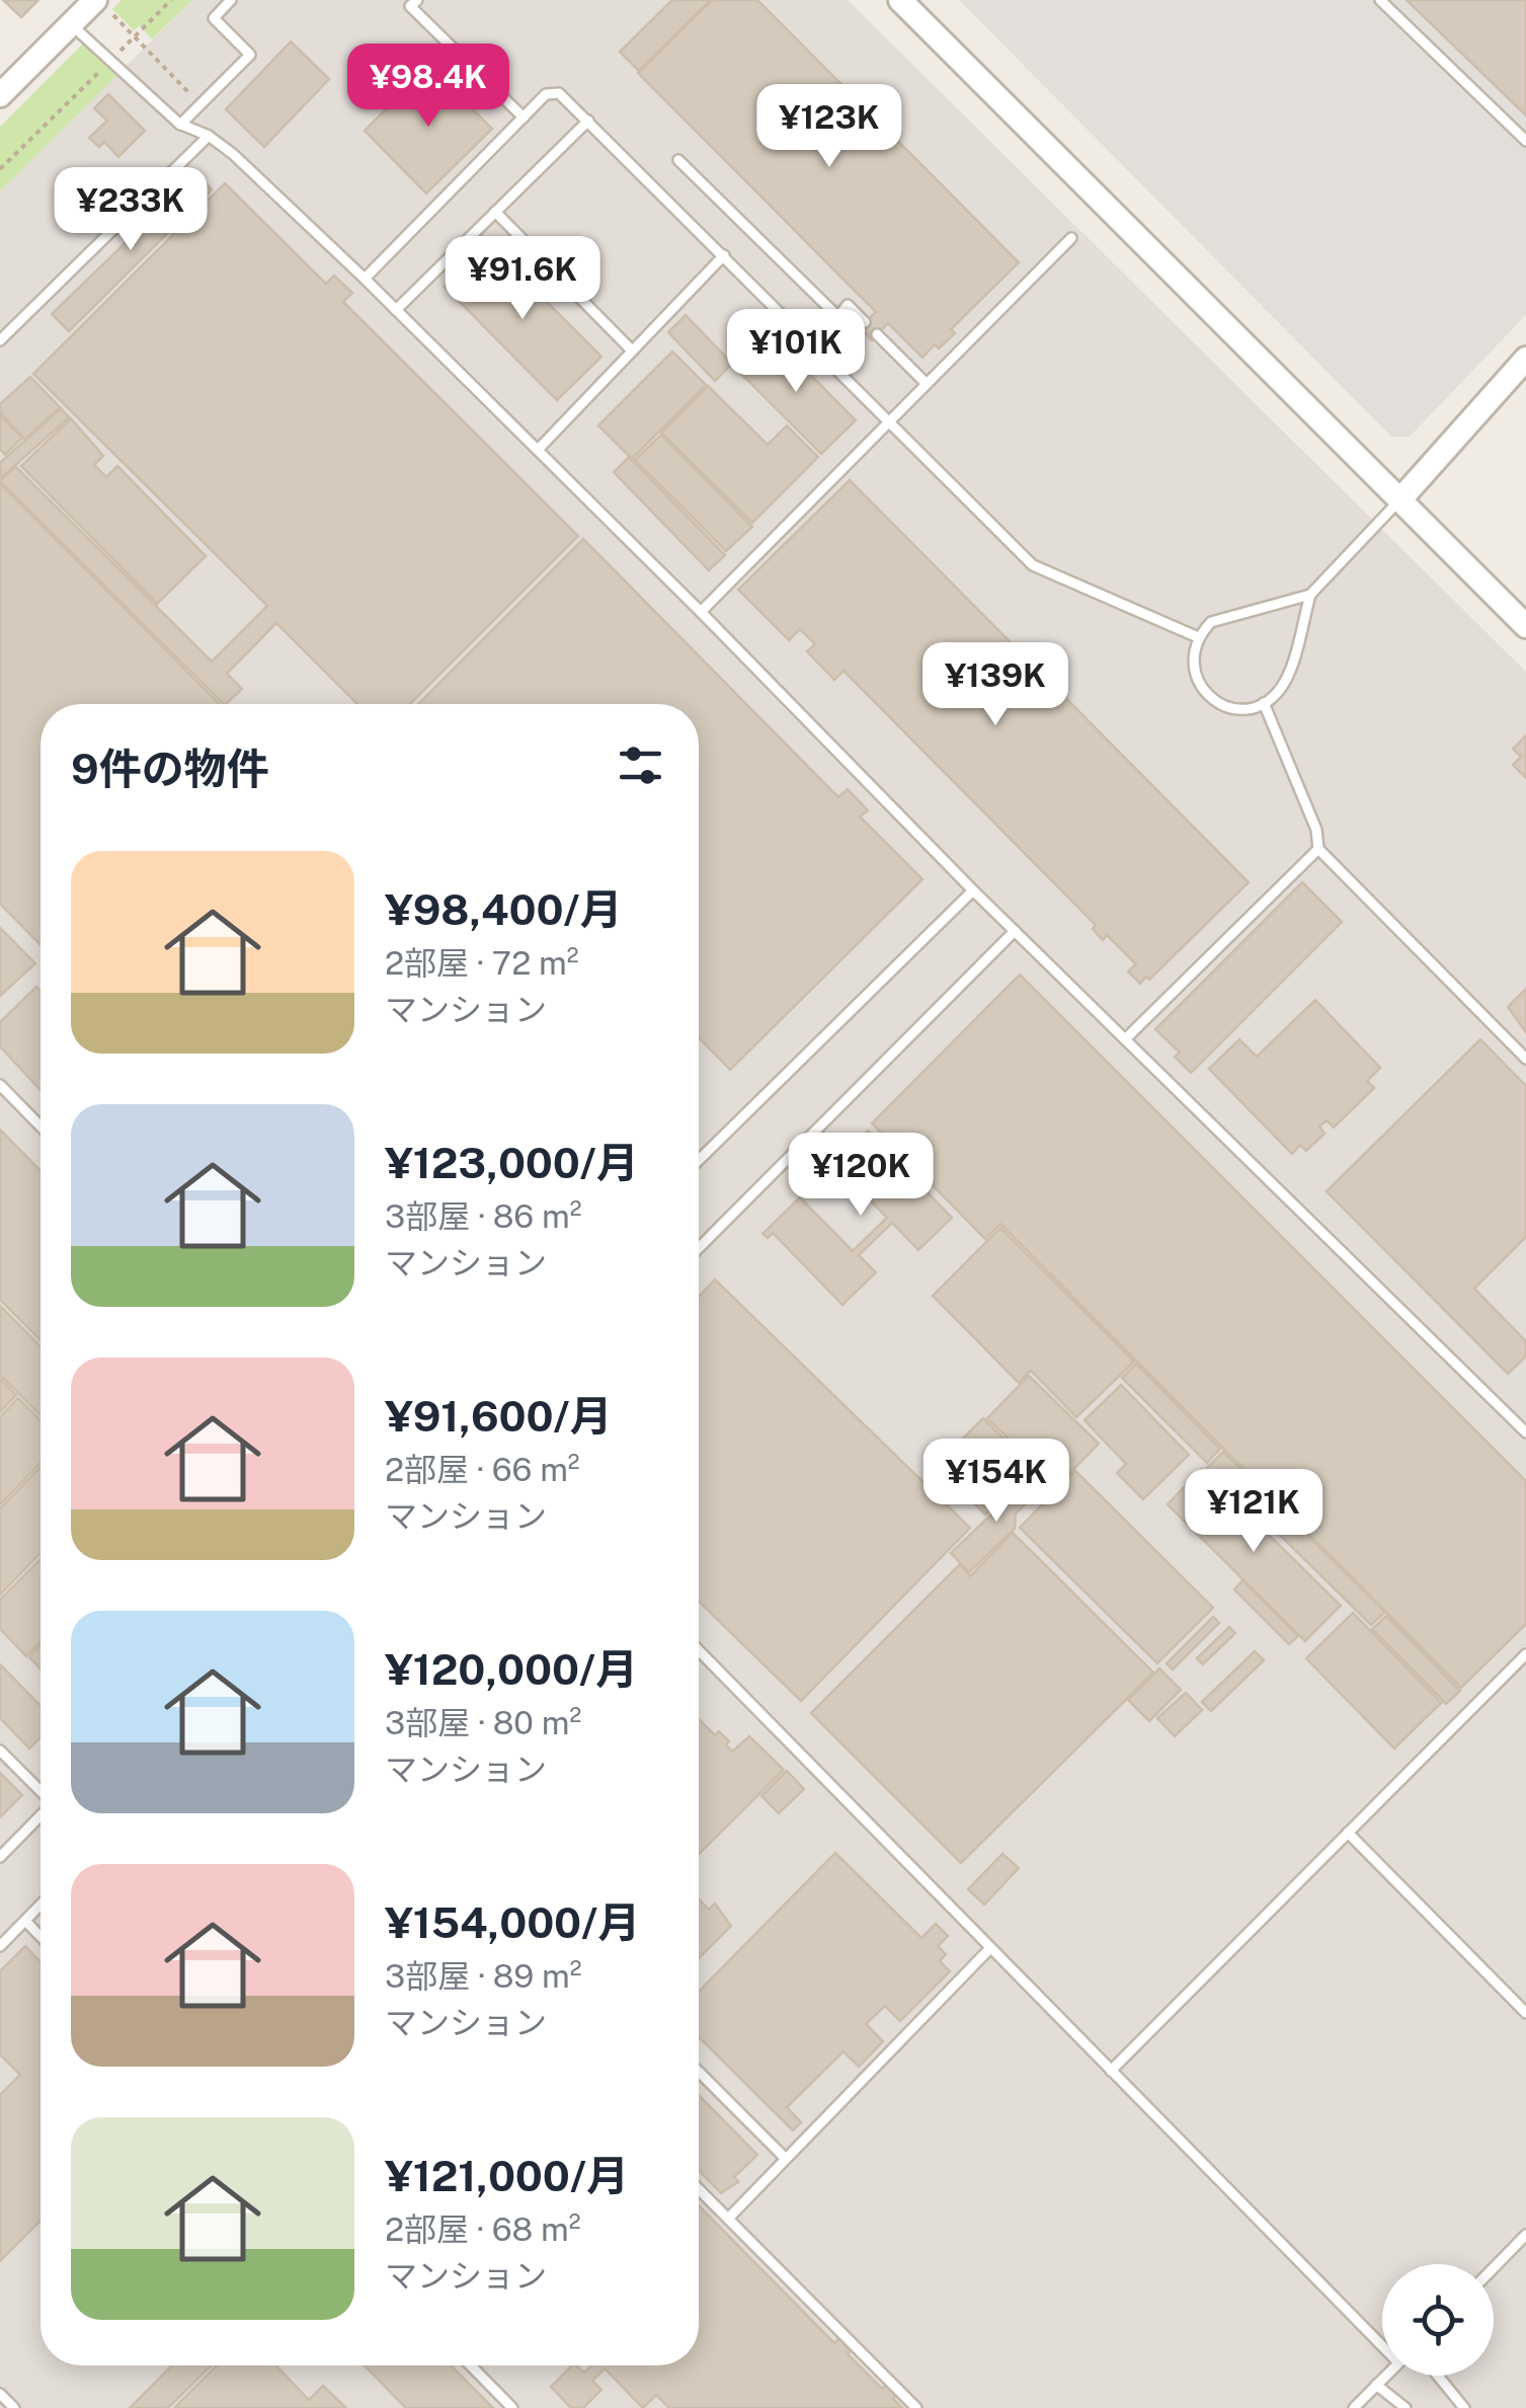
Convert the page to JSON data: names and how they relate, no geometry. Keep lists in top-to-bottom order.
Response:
{
  "page": {
    "price": [
      "¥98.4K",
      "¥123K",
      "¥233K",
      "¥91.6K",
      "¥101K",
      "¥139K",
      "¥120K",
      "¥154K",
      "¥121K"
    ],
    "heading": "9件の物件",
    "list": [
      {
        "name": "¥98,400/月",
        "note": "2部屋 · 72 m² · マンション"
      },
      {
        "name": "¥123,000/月",
        "note": "3部屋 · 86 m² · マンション"
      },
      {
        "name": "¥91,600/月",
        "note": "2部屋 · 66 m² · マンション"
      },
      {
        "name": "¥120,000/月",
        "note": "3部屋 · 80 m² · マンション"
      },
      {
        "name": "¥154,000/月",
        "note": "3部屋 · 89 m² · マンション"
      },
      {
        "name": "¥121,000/月",
        "note": "2部屋 · 68 m² · マンション"
      }
    ]
  }
}
